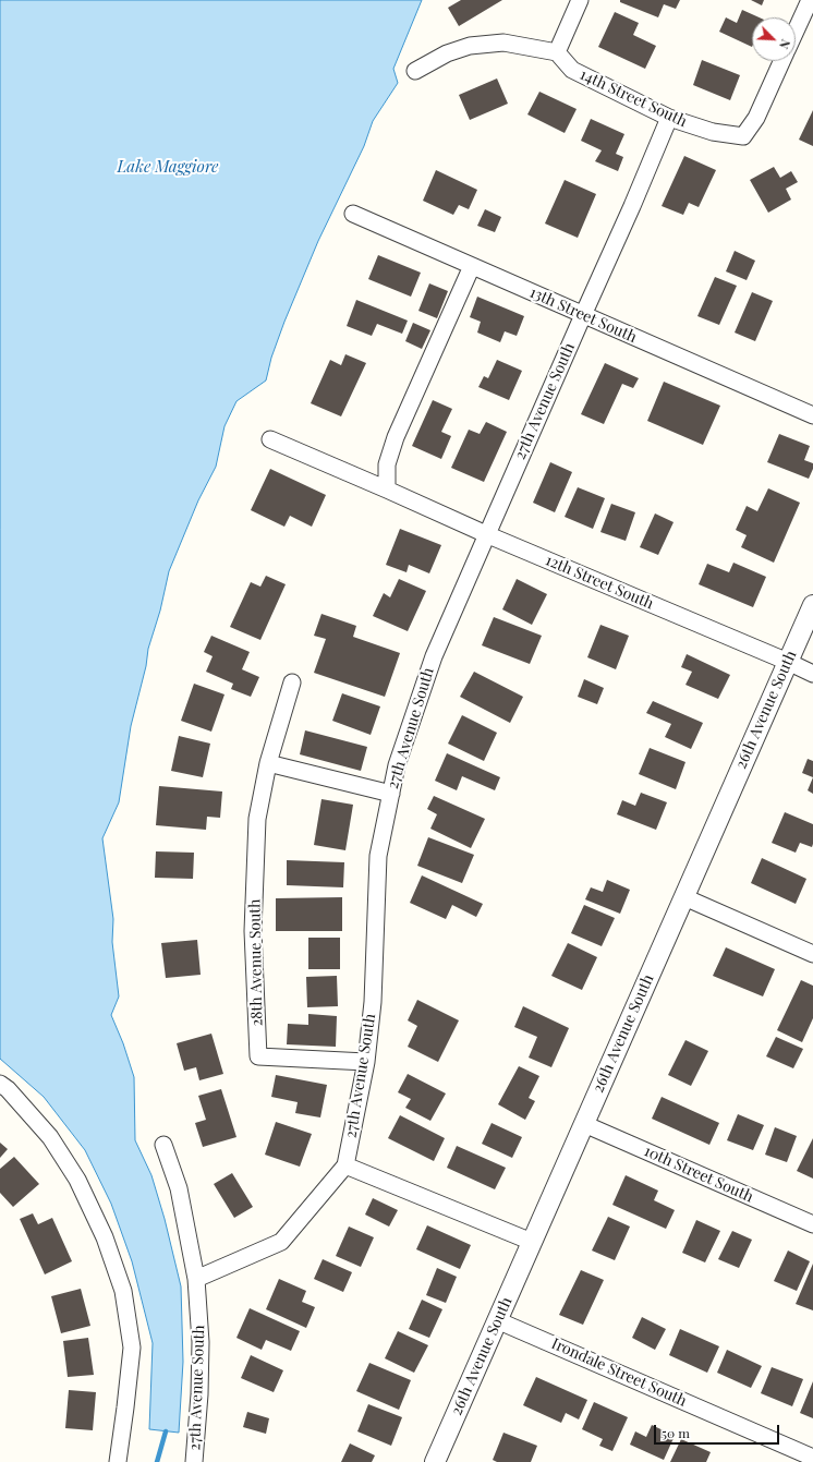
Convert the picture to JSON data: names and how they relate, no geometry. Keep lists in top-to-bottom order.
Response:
{
  "streets": {
    "street": [
      "14th Street South",
      "13th Street South",
      "27th Avenue South",
      "12th Street South",
      "26th Avenue South",
      "28th Avenue South",
      "10th Street South",
      "Irondale Street South"
    ]
  },
  "crossings": [
    ["14th Street South", "27th Avenue South"],
    ["13th Street South", "27th Avenue South"],
    ["27th Avenue South", "12th Street South"],
    ["27th Avenue South", "28th Avenue South"],
    ["12th Street South", "26th Avenue South"],
    ["26th Avenue South", "10th Street South"],
    ["26th Avenue South", "Irondale Street South"]
  ],
  "water": ["Lake Maggiore"],
  "scale_bar": "50 m",
  "north": "bottom right"
}
